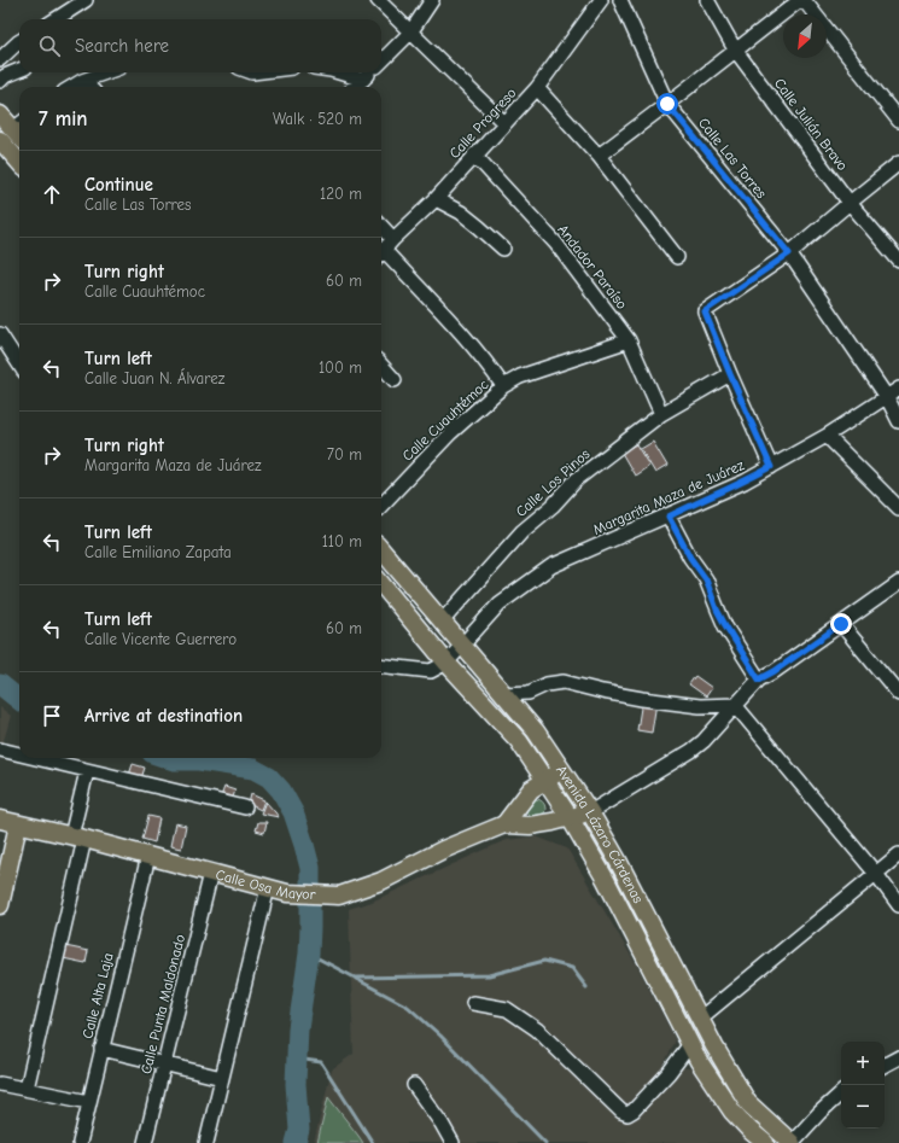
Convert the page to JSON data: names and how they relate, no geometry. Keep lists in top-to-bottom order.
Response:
{
  "streets": {
    "main road": ["Avenida Lázaro Cárdenas", "Calle Osa Mayor"],
    "street": [
      "Calle Progreso",
      "Calle Julián Bravo",
      "Calle Las Torres",
      "Andador Paraíso",
      "Calle Cuauhtémoc",
      "Calle Los Pinos",
      "Margarita Maza de Juárez",
      "Calle Alta Laja",
      "Calle Punta Maldonado"
    ]
  },
  "crossings": [
    ["Calle Progreso", "Andador Paraíso"],
    ["Calle Las Torres", "Margarita Maza de Juárez"],
    ["Andador Paraíso", "Calle Cuauhtémoc"],
    ["Andador Paraíso", "Calle Los Pinos"],
    ["Calle Los Pinos", "Avenida Lázaro Cárdenas"],
    ["Margarita Maza de Juárez", "Avenida Lázaro Cárdenas"],
    ["Avenida Lázaro Cárdenas", "Calle Osa Mayor"],
    ["Calle Osa Mayor", "Calle Alta Laja"],
    ["Calle Osa Mayor", "Calle Punta Maldonado"]
  ],
  "north": "bottom left",
  "page": {
    "search": "Search here",
    "heading": ["7 min", "Walk · 520 m"],
    "list": [
      ["Continue", "Calle Las Torres", "120 m"],
      ["Turn right", "Calle Cuauhtémoc", "60 m"],
      ["Turn left", "Calle Juan N. Álvarez", "100 m"],
      ["Turn right", "Margarita Maza de Juárez", "70 m"],
      ["Turn left", "Calle Emiliano Zapata", "110 m"],
      ["Turn left", "Calle Vicente Guerrero", "60 m"],
      "Arrive at destination"
    ],
    "map_buttons": ["+", "−"]
  }
}
